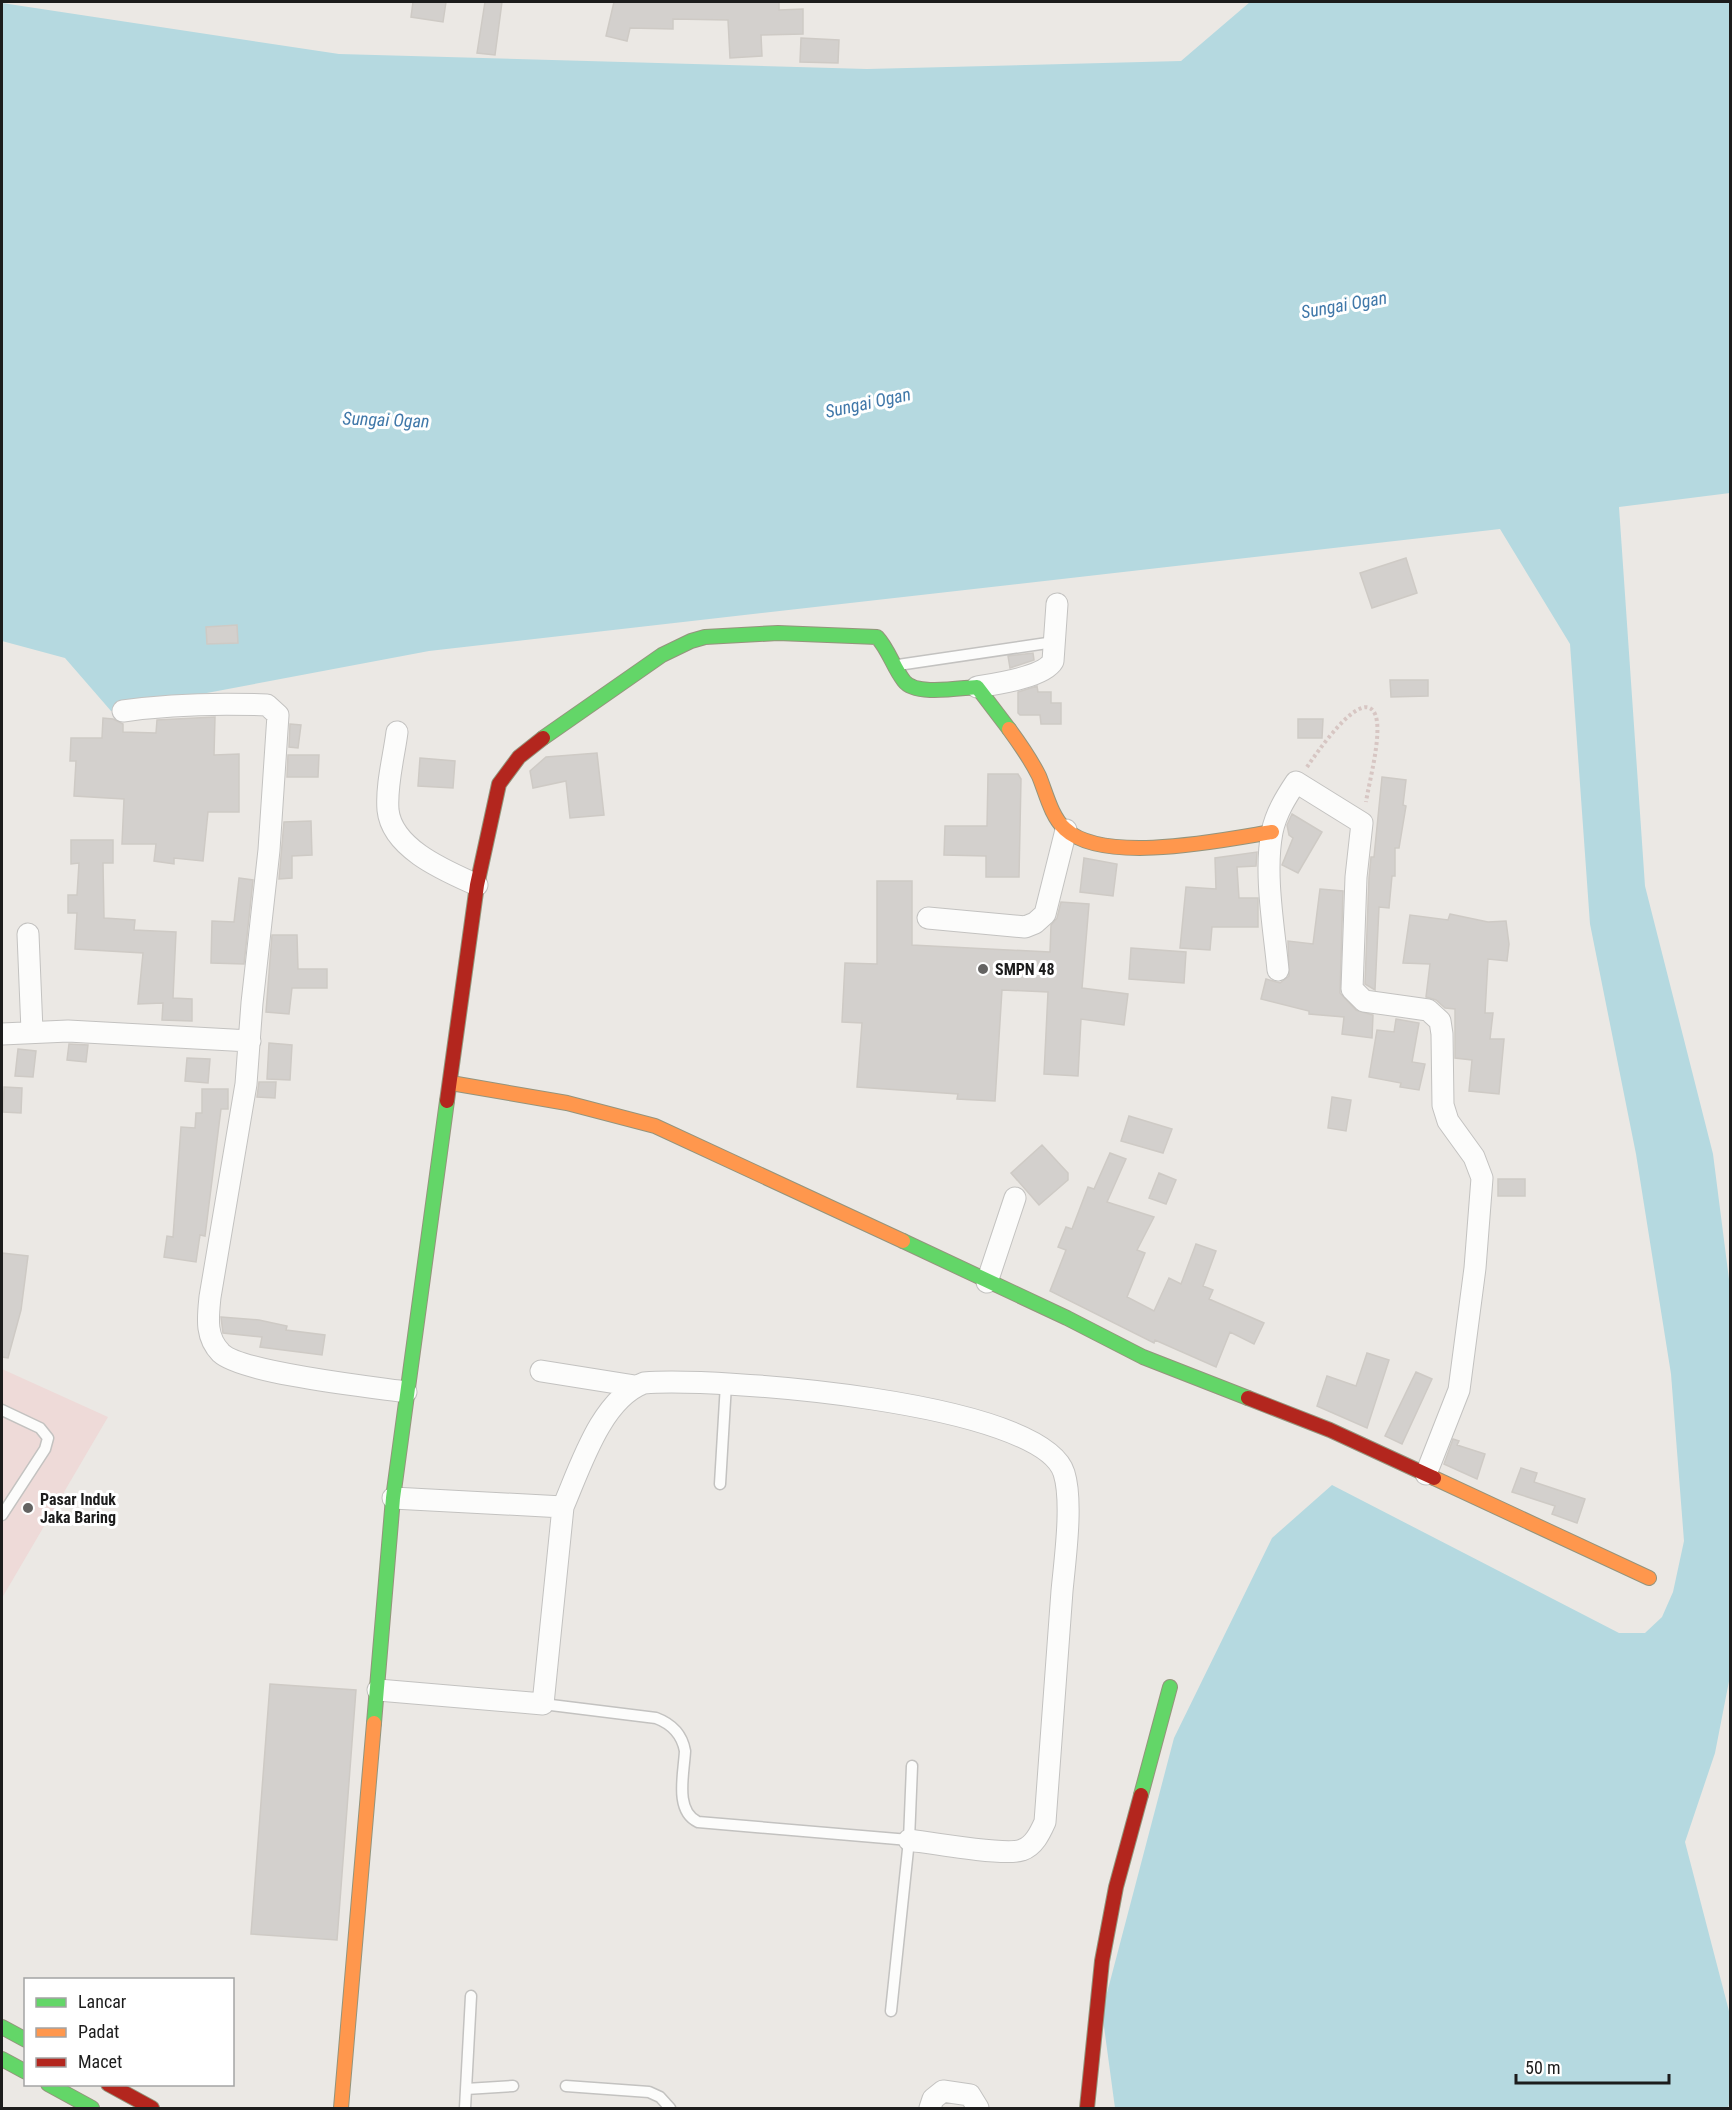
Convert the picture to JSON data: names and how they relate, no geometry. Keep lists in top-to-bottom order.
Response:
{
  "water": ["Sungai Ogan"],
  "places": ["SMPN 48", "Pasar Induk Jaka Baring"],
  "legend": ["Lancar", "Padat", "Macet"],
  "scale_bar": "50 m"
}
